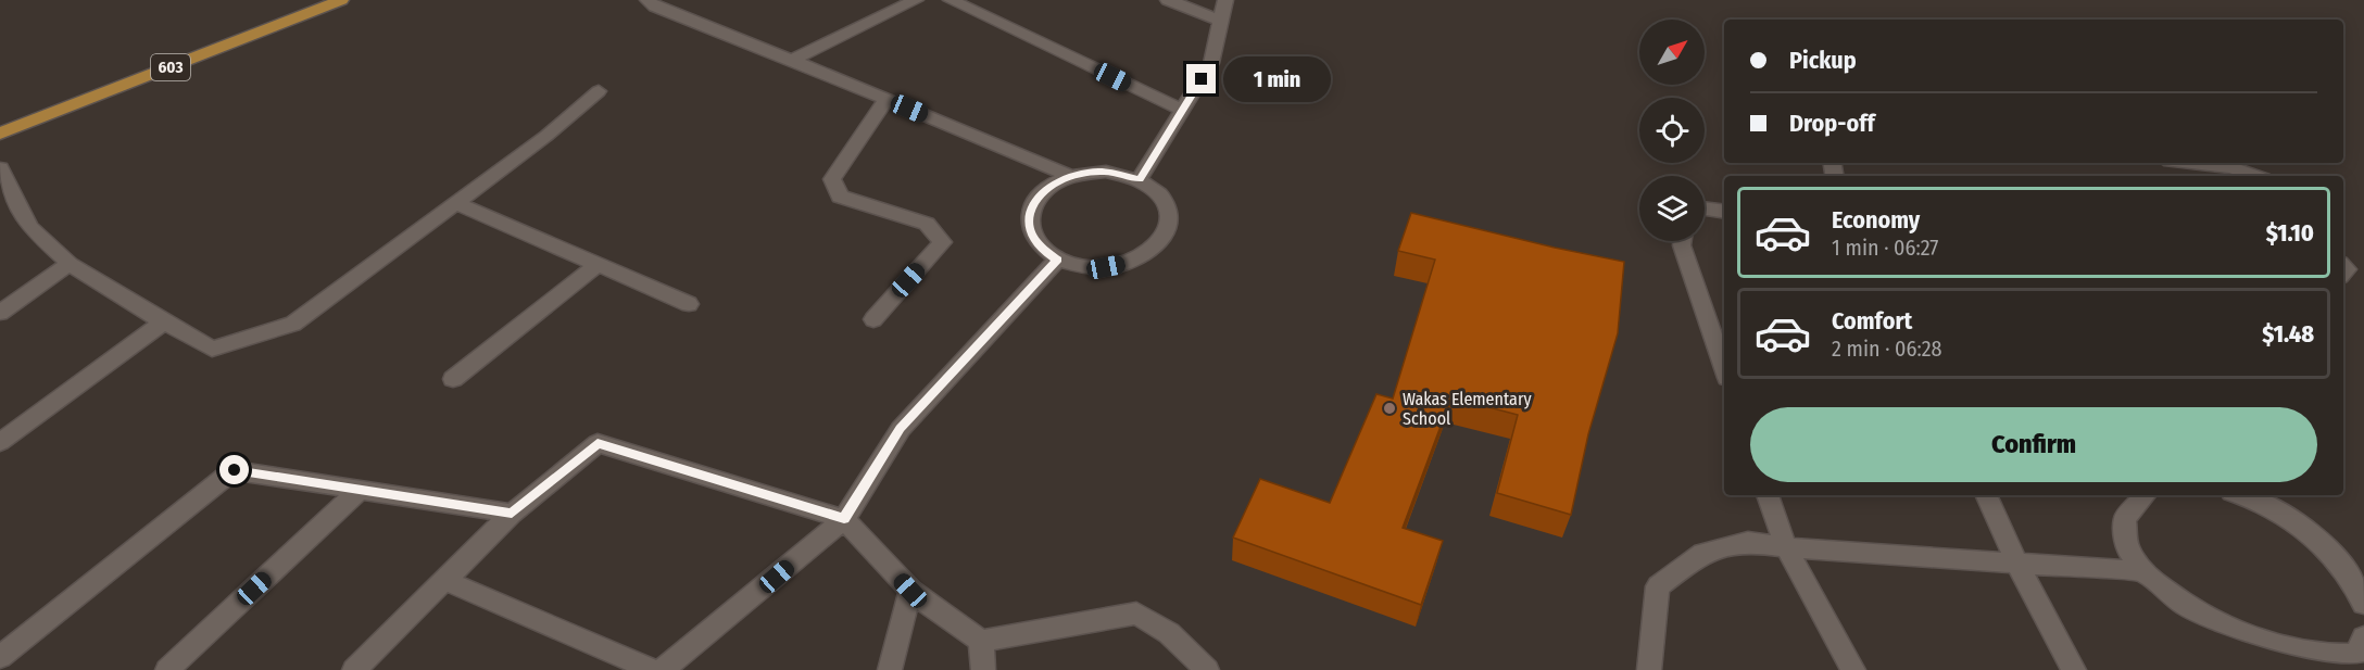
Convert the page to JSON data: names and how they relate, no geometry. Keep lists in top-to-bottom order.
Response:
{
  "streets": {
    "main road": ["603"]
  },
  "places": ["Wakas Elementary School"],
  "north": "top right",
  "page": {
    "banner": ["Pickup", "Drop-off"],
    "bubble": "1 min",
    "list": [
      {
        "name": "Economy",
        "note": "1 min · 06:27",
        "value": "$1.10"
      },
      {
        "name": "Comfort",
        "note": "2 min · 06:28",
        "value": "$1.48"
      }
    ],
    "buttons": "Confirm"
  }
}
